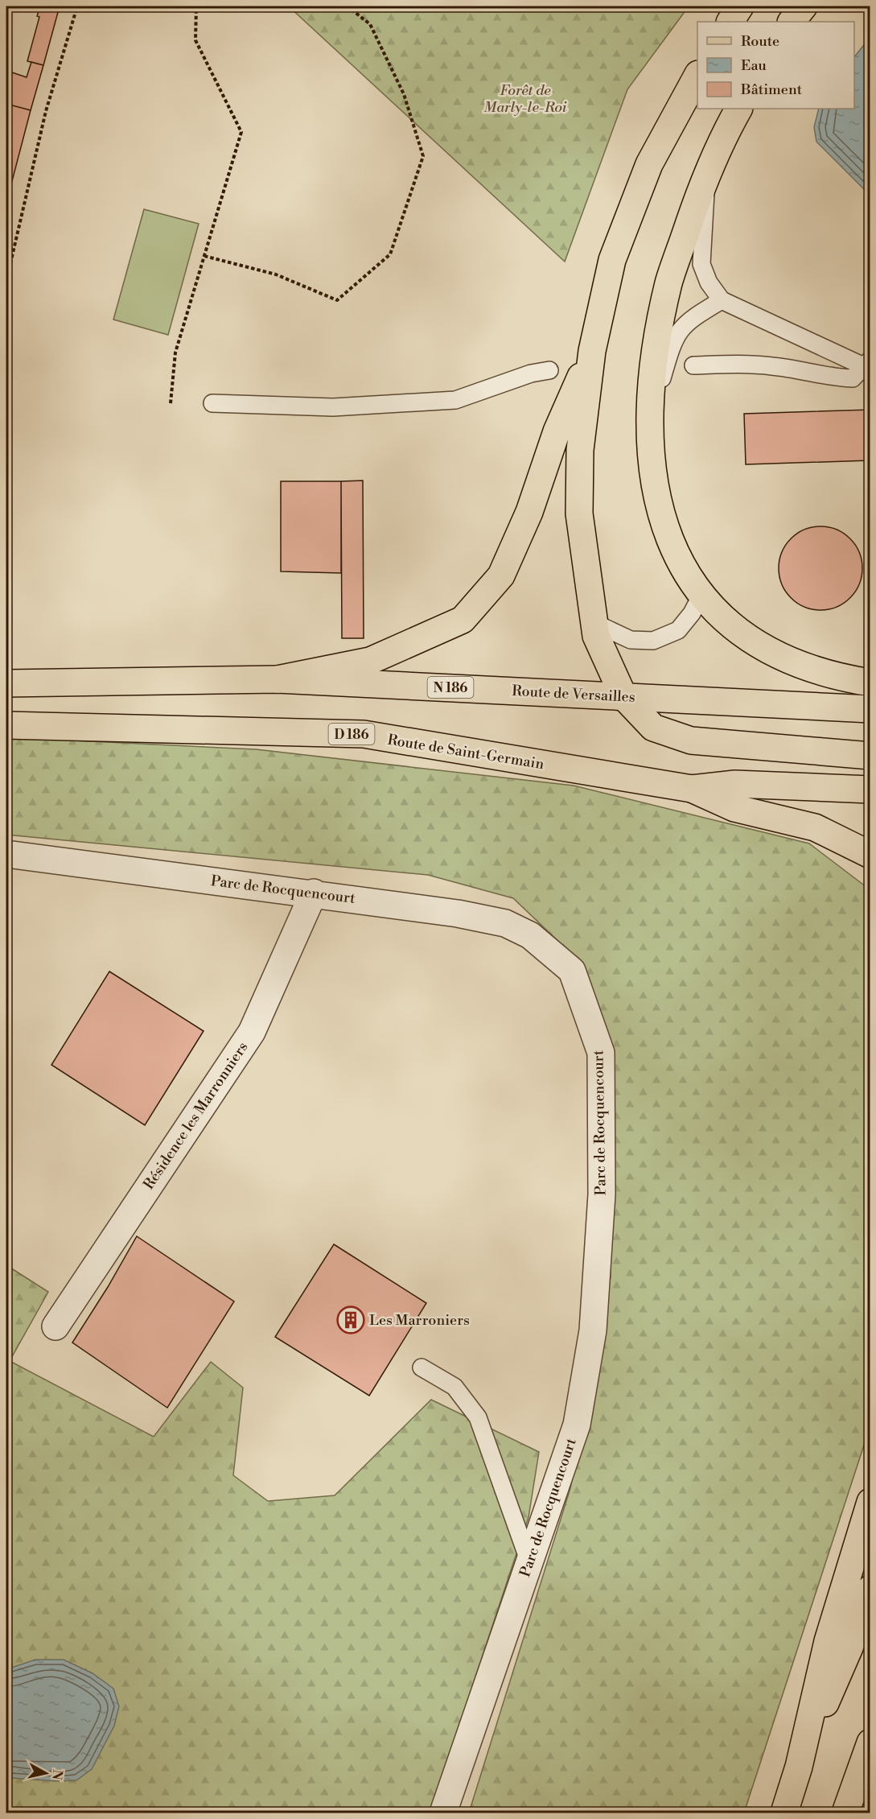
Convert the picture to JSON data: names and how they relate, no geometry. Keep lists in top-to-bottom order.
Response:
{
  "streets": {
    "main road": [
      "N 186",
      "Route de Versailles",
      "D 186",
      "Route de Saint-Germain"
    ],
    "street": ["Parc de Rocquencourt", "Résidence les Marronniers"]
  },
  "crossings": [
    ["Parc de Rocquencourt", "Résidence les Marronniers"]
  ],
  "parks": ["Forêt de Marly-le-Roi"],
  "places": {
    "building": ["Les Marroniers"]
  },
  "legend": ["Route", "Eau", "Bâtiment"],
  "north": "right"
}
